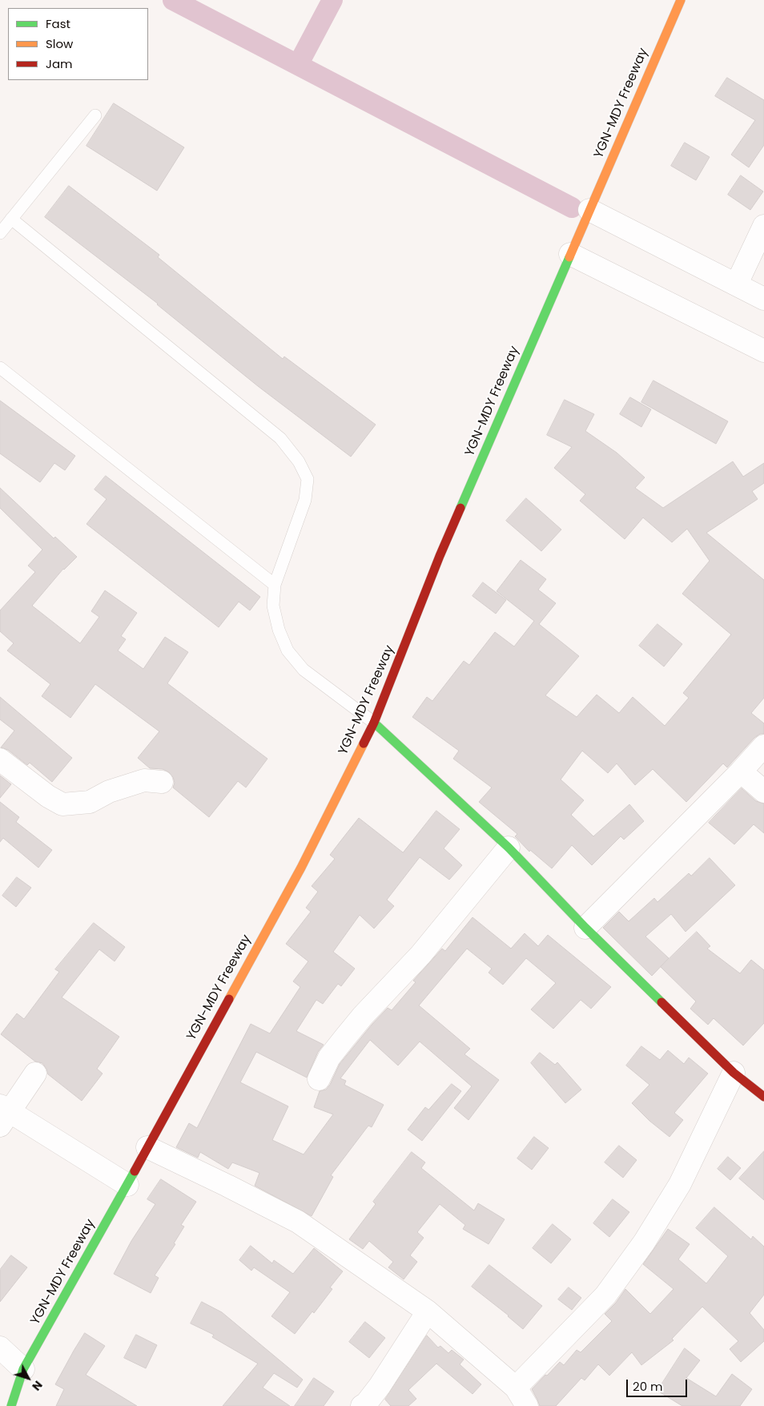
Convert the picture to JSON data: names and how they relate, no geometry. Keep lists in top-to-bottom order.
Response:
{
  "streets": {
    "main road": ["YGN-MDY Freeway"]
  },
  "legend": ["Fast", "Slow", "Jam"],
  "scale_bar": "20 m",
  "north": "bottom right"
}
